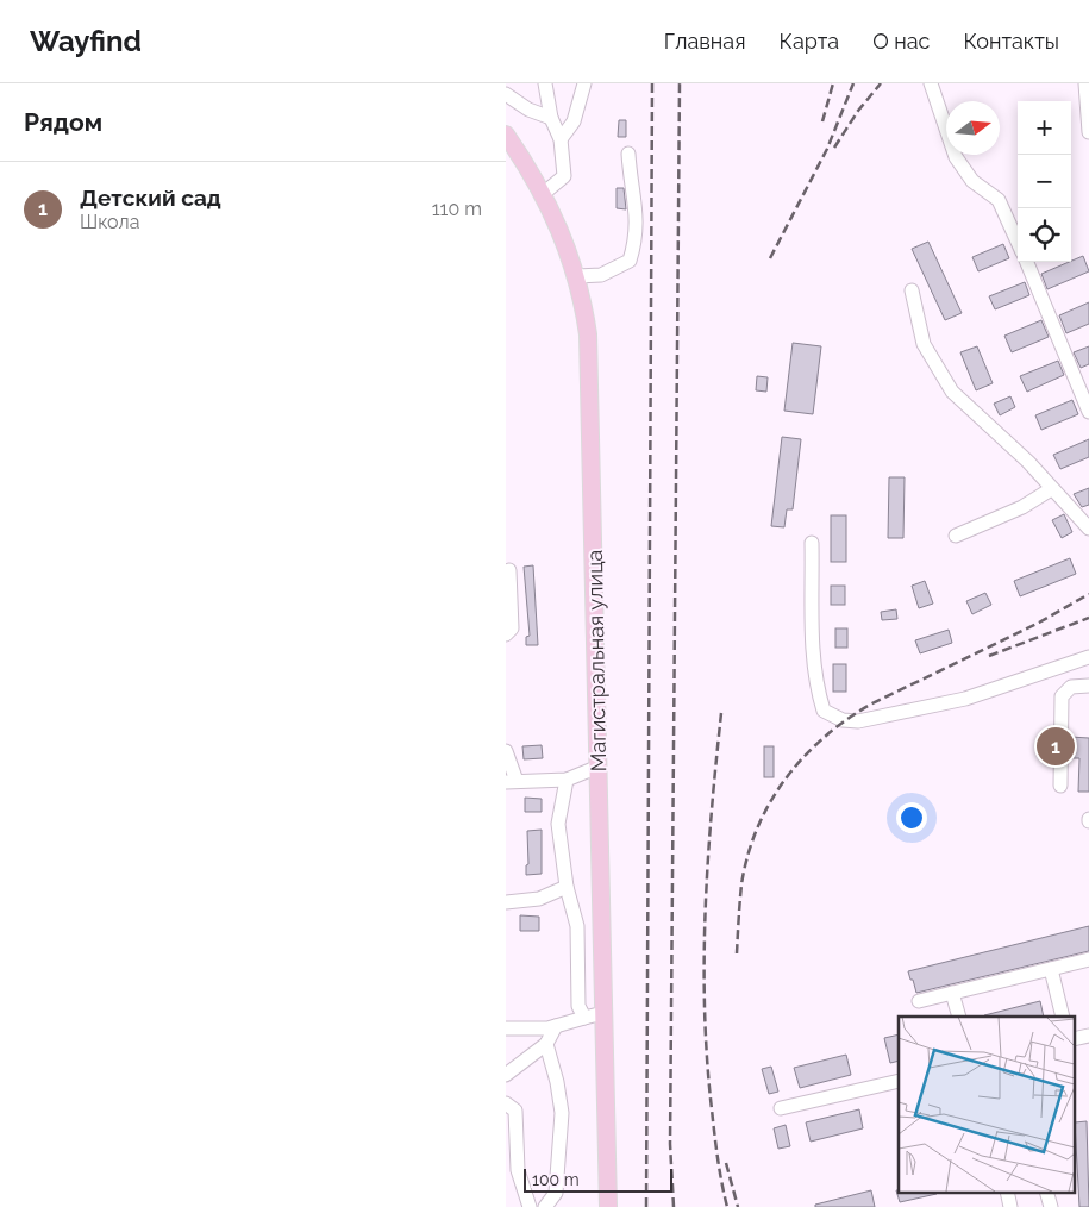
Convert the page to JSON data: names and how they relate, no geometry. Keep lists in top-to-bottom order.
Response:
{
  "streets": {
    "main road": ["Магистральная улица"]
  },
  "scale_bar": "100 m",
  "north": "right",
  "page": {
    "header": "Wayfind",
    "nav": [
      "Главная",
      "Карта",
      "О нас",
      "Контакты"
    ],
    "heading": "Рядом",
    "map_buttons": ["+", "−"],
    "list": [
      {
        "mark": "1",
        "name": "Детский сад",
        "note": "Школа",
        "value": "110 m"
      }
    ],
    "pins": "1",
    "scale": "100 m"
  }
}
